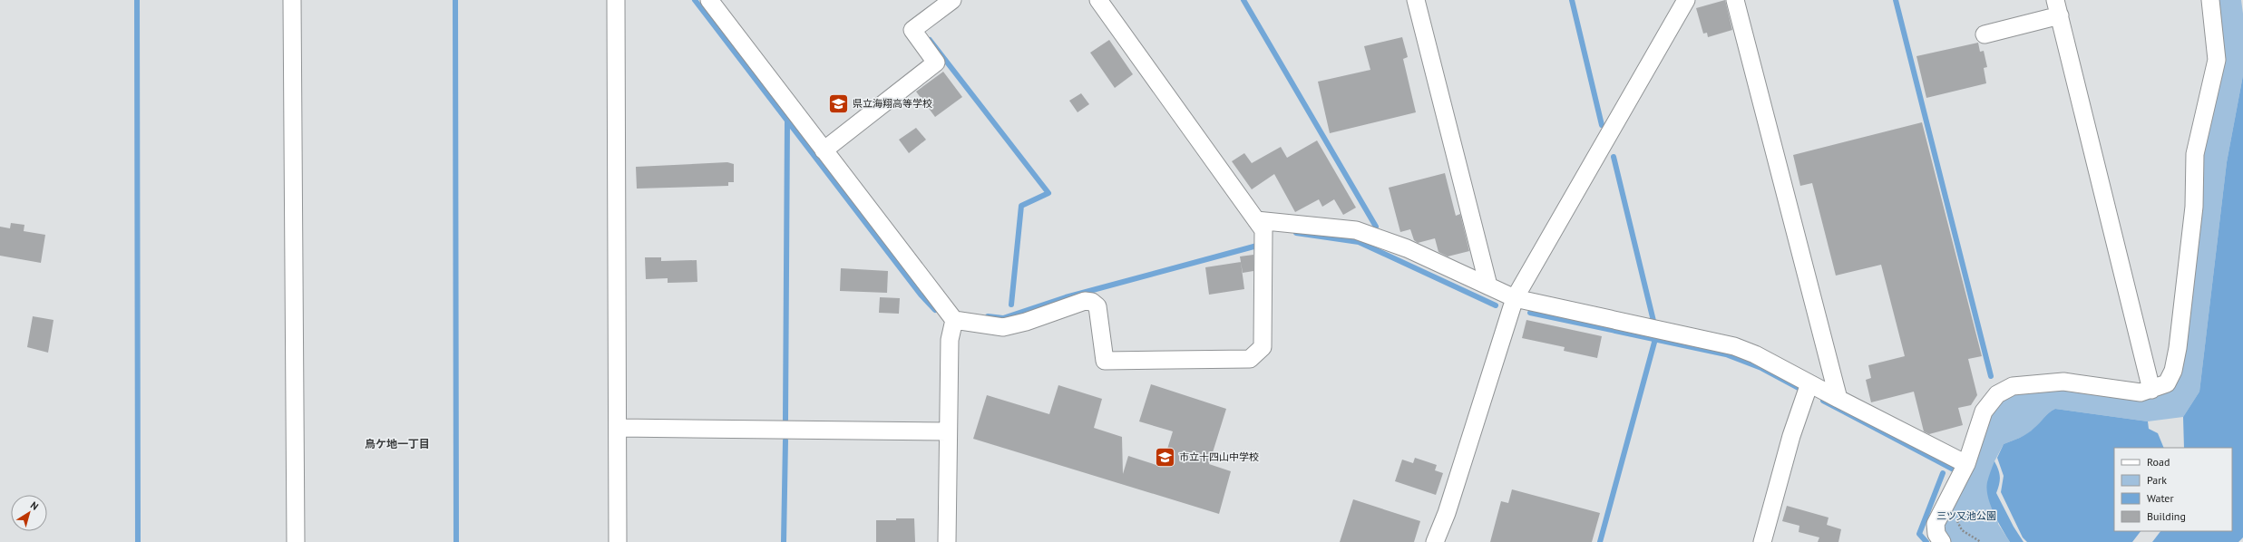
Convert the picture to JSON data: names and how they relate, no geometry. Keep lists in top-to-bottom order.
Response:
{
  "districts": ["鳥ケ地一丁目"],
  "parks": ["三ツ又池公園"],
  "places": {
    "school or university": ["県立海翔高等学校", "市立十四山中学校"]
  },
  "legend": [
    "Road",
    "Park",
    "Water",
    "Building"
  ],
  "north": "top right"
}
